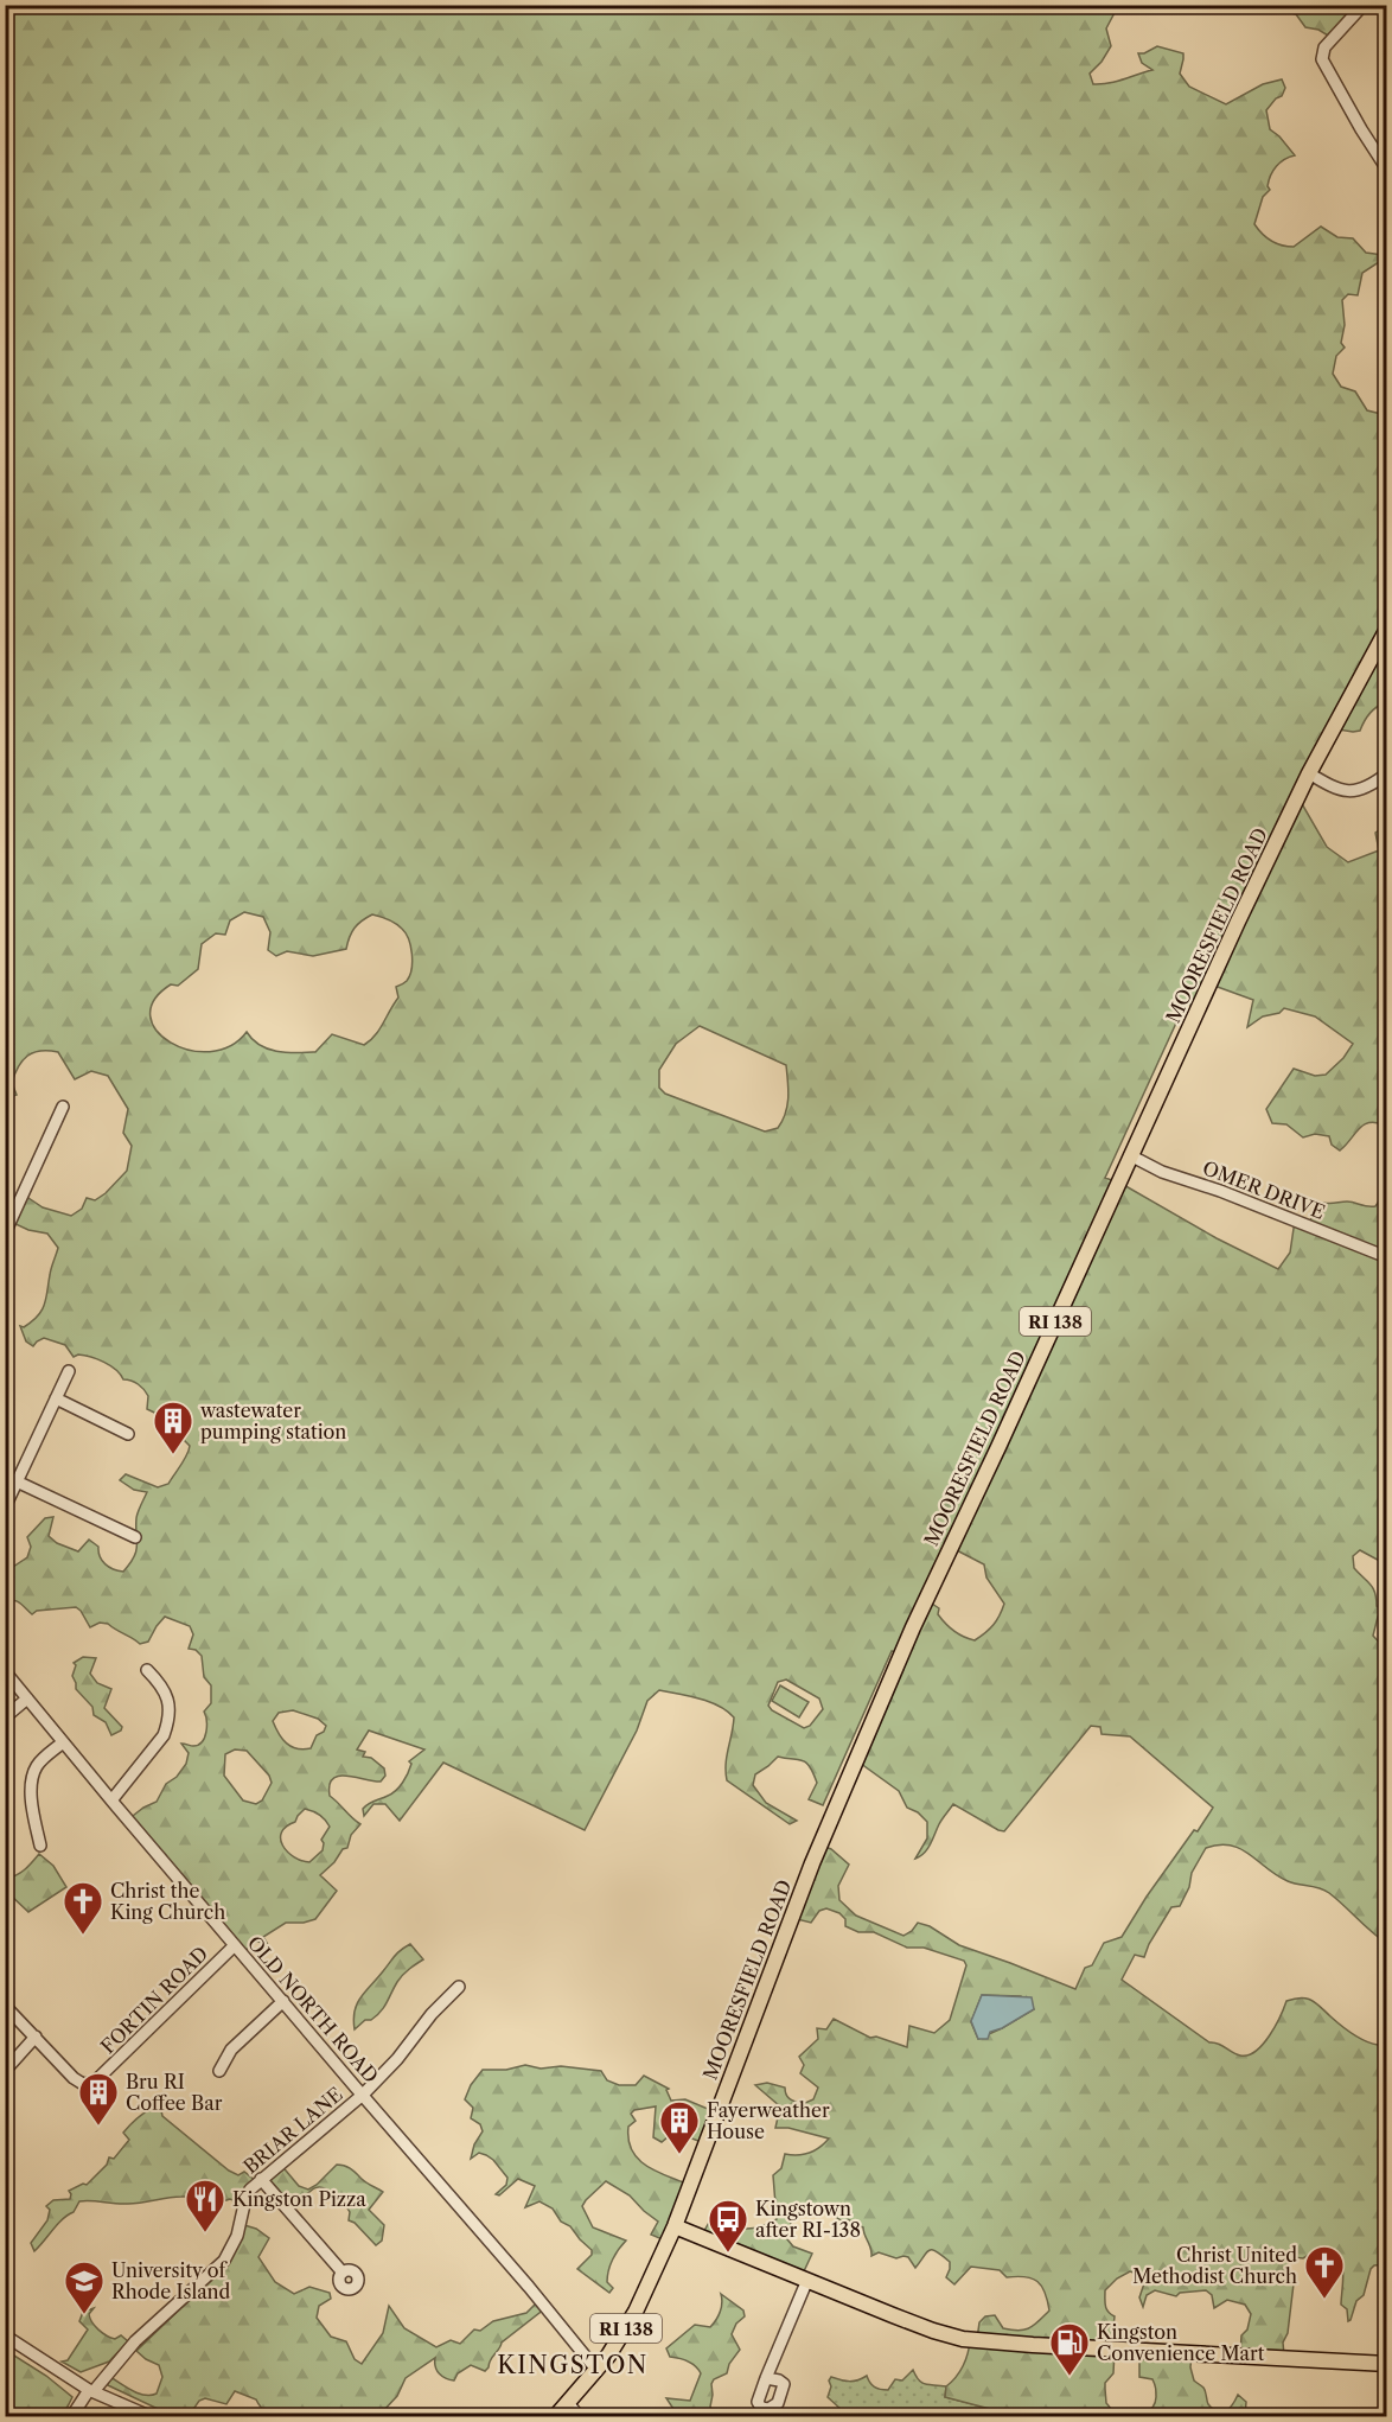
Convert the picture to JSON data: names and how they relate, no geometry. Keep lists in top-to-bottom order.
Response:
{
  "streets": {
    "main road": ["MOORESFIELD ROAD", "RI 138"],
    "street": [
      "OMER DRIVE",
      "FORTIN ROAD",
      "OLD NORTH ROAD",
      "BRIAR LANE"
    ]
  },
  "crossings": [
    ["MOORESFIELD ROAD", "OMER DRIVE"],
    ["MOORESFIELD ROAD", "RI 138"],
    ["RI 138", "OLD NORTH ROAD"],
    ["FORTIN ROAD", "OLD NORTH ROAD"],
    ["OLD NORTH ROAD", "BRIAR LANE"]
  ],
  "districts": ["KINGSTON"],
  "places": {
    "building": ["wastewater pumping station", "Bru RI Coffee Bar", "Fayerweather House"],
    "church": ["Christ the King Church", "Christ United Methodist Church"],
    "restaurant": ["Kingston Pizza"],
    "bus stop": ["Kingstown after RI-138"],
    "school or university": ["University of Rhode Island"],
    "fuel station": ["Kingston Convenience Mart"]
  }
}
